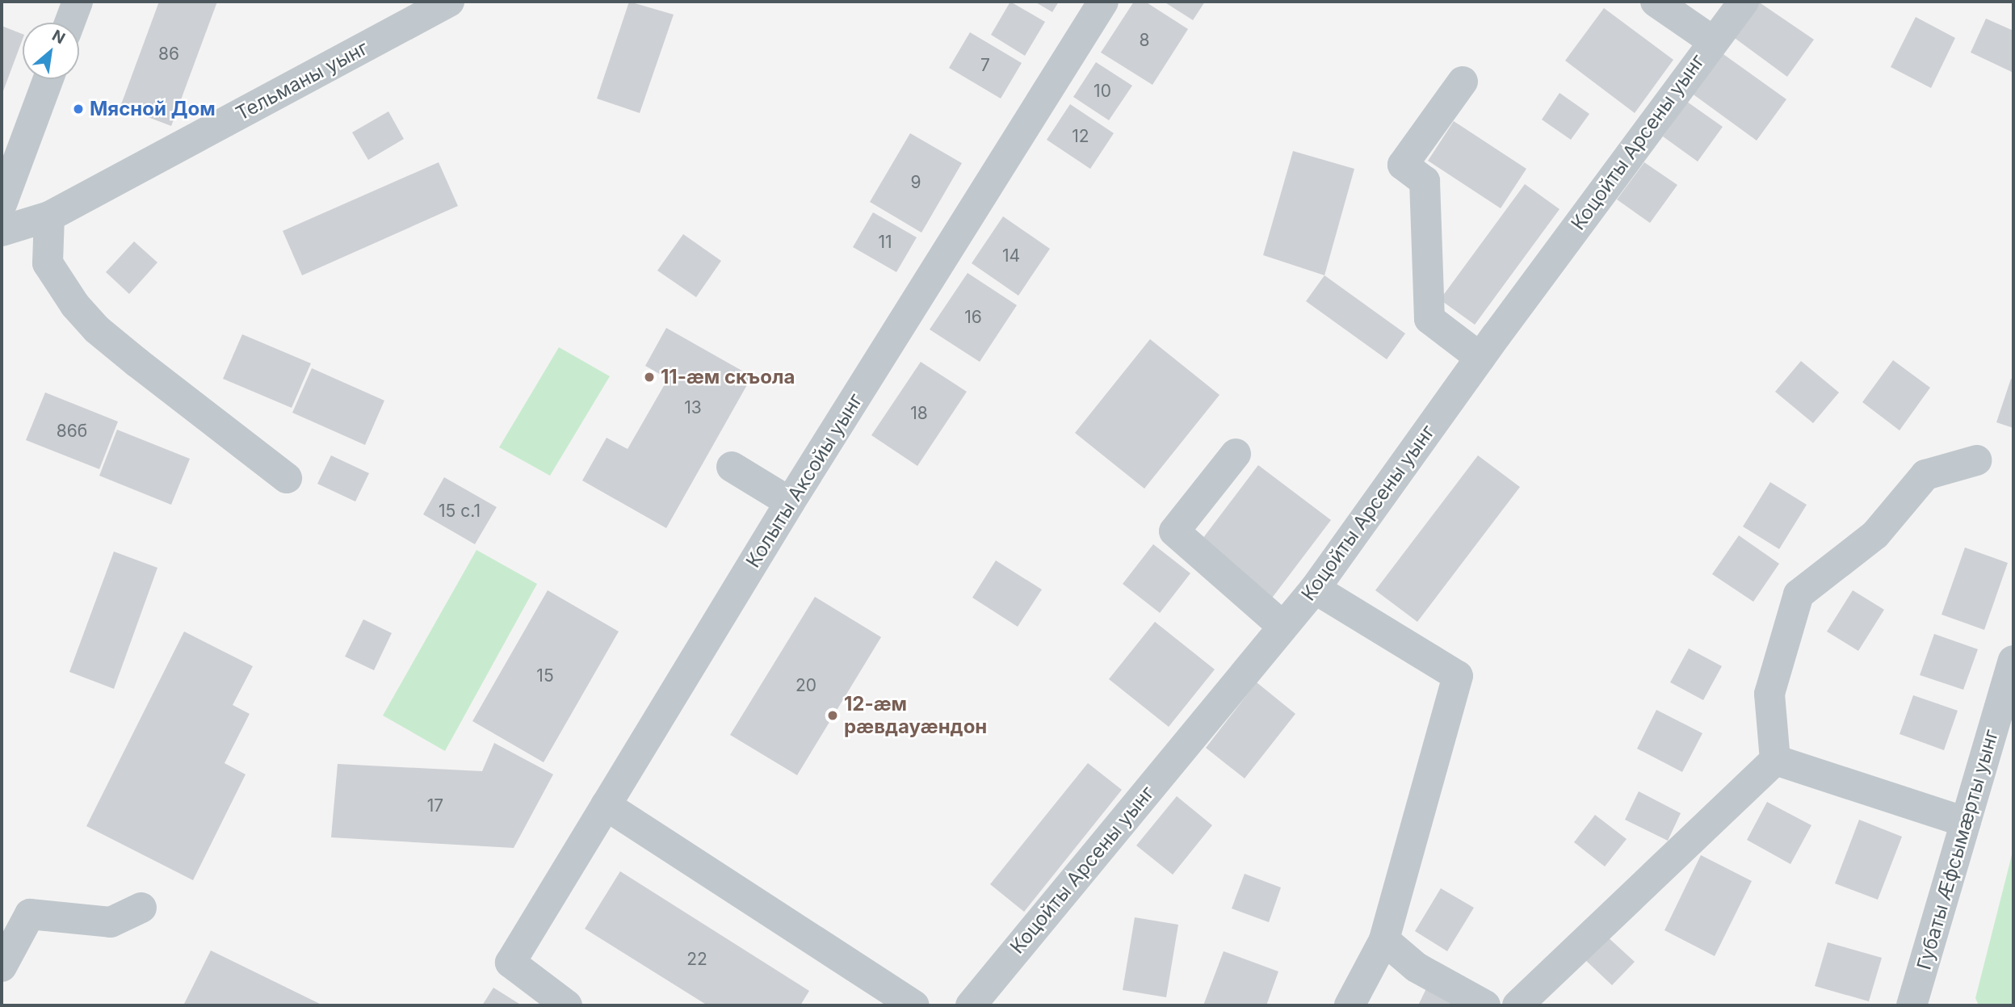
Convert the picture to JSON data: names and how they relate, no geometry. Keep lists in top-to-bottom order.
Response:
{
  "streets": {
    "street": [
      "Тельманы уынг",
      "Коцойты Арсены уынг",
      "Колыты Аксойы уынг",
      "Губаты Æфсымæрты уынг"
    ]
  },
  "places": ["Мясной Дом", "11-æм скъола", "12-æм рӕвдауӕндон"],
  "house_numbers": [
    "8",
    "86",
    "7",
    "10",
    "12",
    "9",
    "11",
    "14",
    "16",
    "13",
    "18",
    "86б",
    "15 с.1",
    "15",
    "20",
    "17",
    "22"
  ],
  "north": "top right"
}
